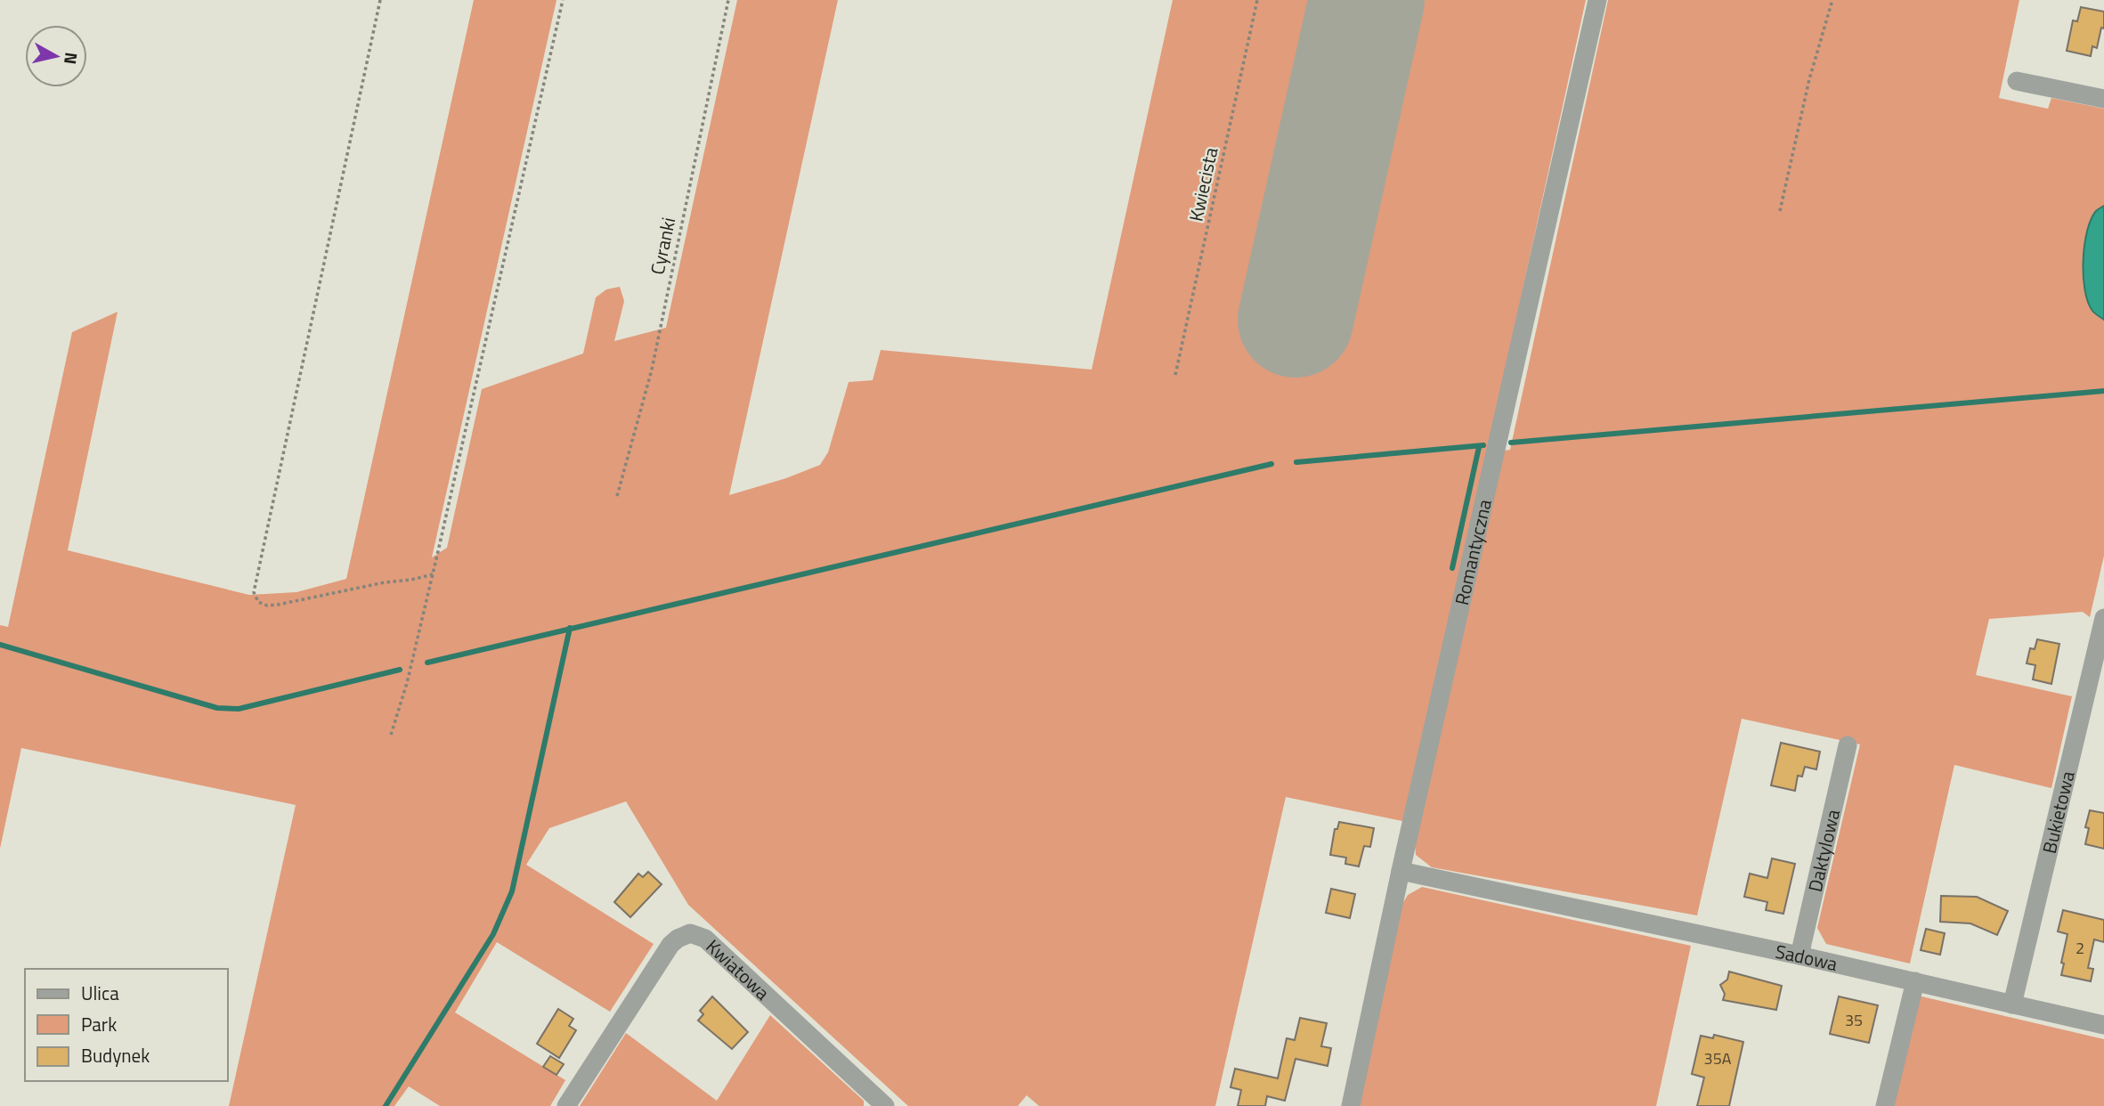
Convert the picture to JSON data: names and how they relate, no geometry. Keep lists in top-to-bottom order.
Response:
{
  "streets": {
    "street": [
      "Romantyczna",
      "Bukietowa",
      "Daktylowa",
      "Sadowa",
      "Kwiatowa"
    ],
    "path": ["Kwiecista", "Cyranki"]
  },
  "crossings": [
    ["Romantyczna", "Sadowa"],
    ["Bukietowa", "Sadowa"],
    ["Daktylowa", "Sadowa"]
  ],
  "house_numbers": ["2", "35", "35A"],
  "legend": ["Ulica", "Park", "Budynek"],
  "north": "right"
}
